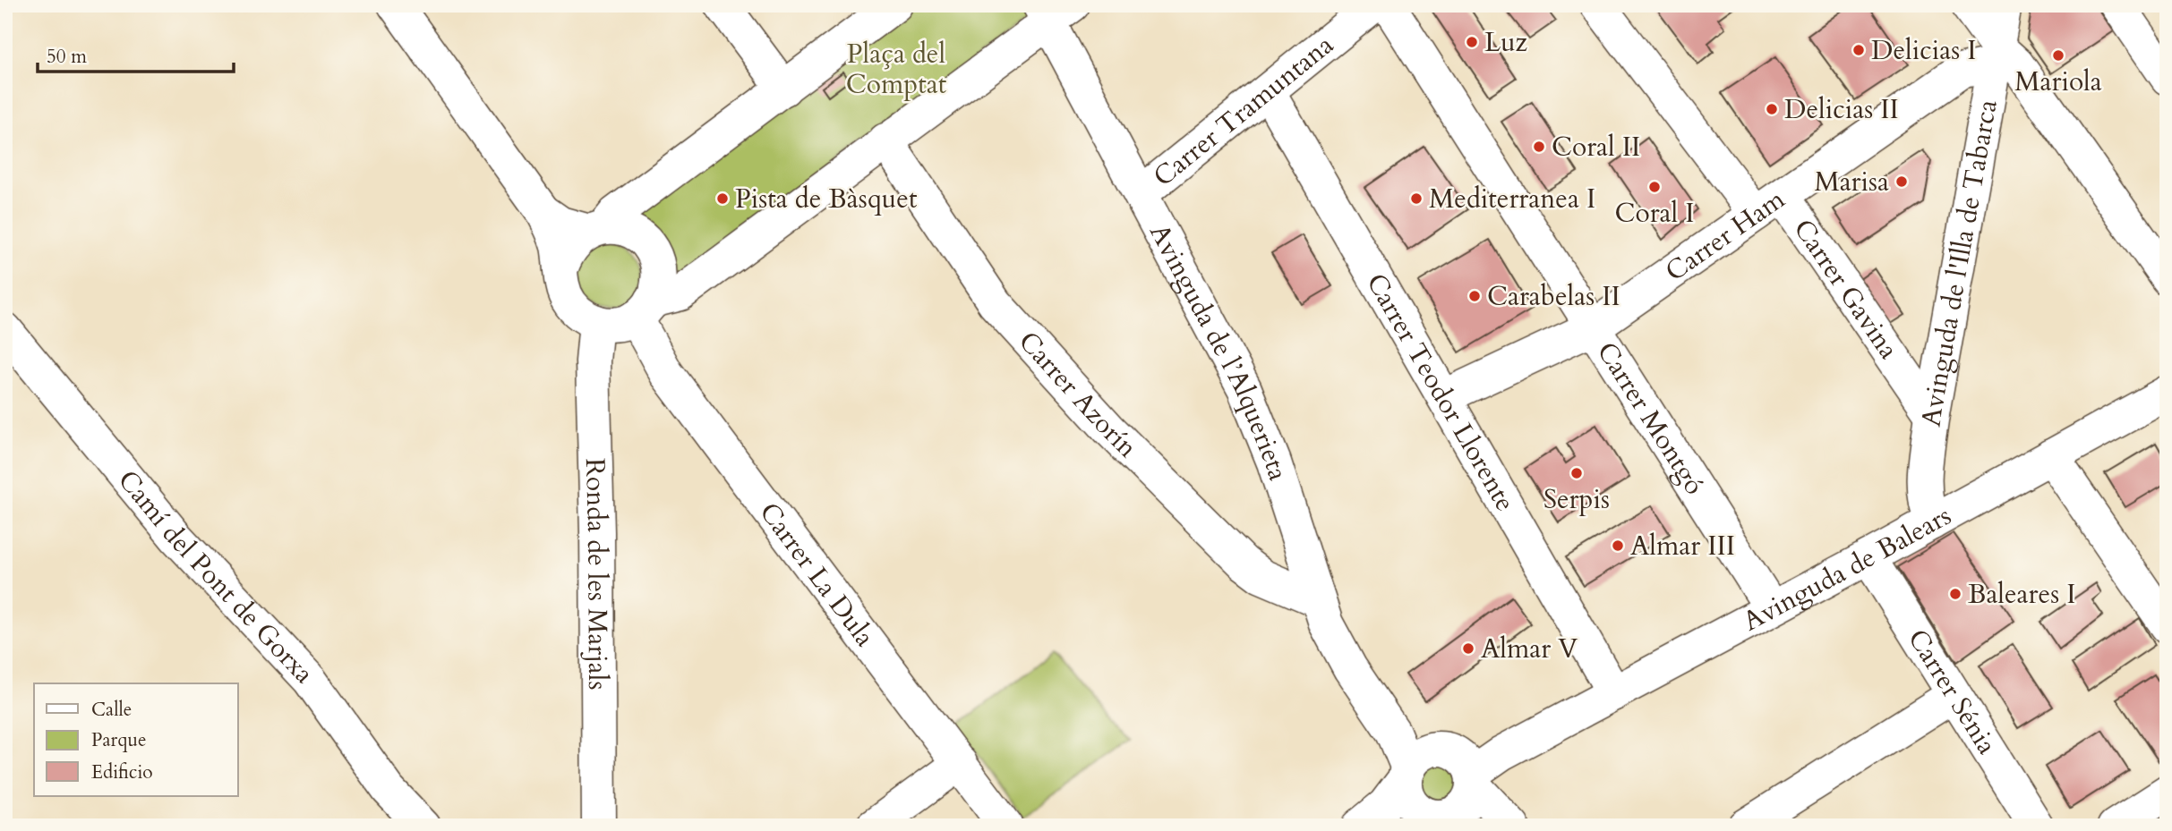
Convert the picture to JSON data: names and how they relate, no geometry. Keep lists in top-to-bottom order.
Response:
{
  "streets": {
    "street": [
      "Carrer Tramuntana",
      "Carrer Ham",
      "Avinguda de l'Illa de Tabarca",
      "Carrer Gavina",
      "Avinguda de l’Alquerieta",
      "Carrer Teodor Llorente",
      "Carrer Azorín",
      "Carrer Montgó",
      "Avinguda de Balears",
      "Ronda de les Marjals",
      "Carrer La Dula",
      "Camí del Pont de Gorxa",
      "Carrer Sénia"
    ]
  },
  "crossings": [
    ["Carrer Tramuntana", "Avinguda de l’Alquerieta"],
    ["Carrer Tramuntana", "Carrer Teodor Llorente"],
    ["Carrer Ham", "Avinguda de l'Illa de Tabarca"],
    ["Carrer Ham", "Carrer Gavina"],
    ["Carrer Ham", "Carrer Teodor Llorente"],
    ["Carrer Ham", "Carrer Montgó"],
    ["Avinguda de l'Illa de Tabarca", "Carrer Gavina"],
    ["Avinguda de l'Illa de Tabarca", "Avinguda de Balears"],
    ["Avinguda de l’Alquerieta", "Carrer Azorín"],
    ["Carrer Teodor Llorente", "Avinguda de Balears"],
    ["Carrer Montgó", "Avinguda de Balears"],
    ["Avinguda de Balears", "Carrer Sénia"],
    ["Ronda de les Marjals", "Carrer La Dula"]
  ],
  "parks": ["Plaça del Comptat"],
  "places": [
    "Luz",
    "Delicias I",
    "Mariola",
    "Delicias II",
    "Coral II",
    "Marisa",
    "Coral I",
    "Pista de Bàsquet",
    "Mediterranea I",
    "Carabelas II",
    "Serpis",
    "Almar III",
    "Baleares I",
    "Almar V"
  ],
  "legend": ["Calle", "Parque", "Edificio"],
  "scale_bar": "50 m"
}
